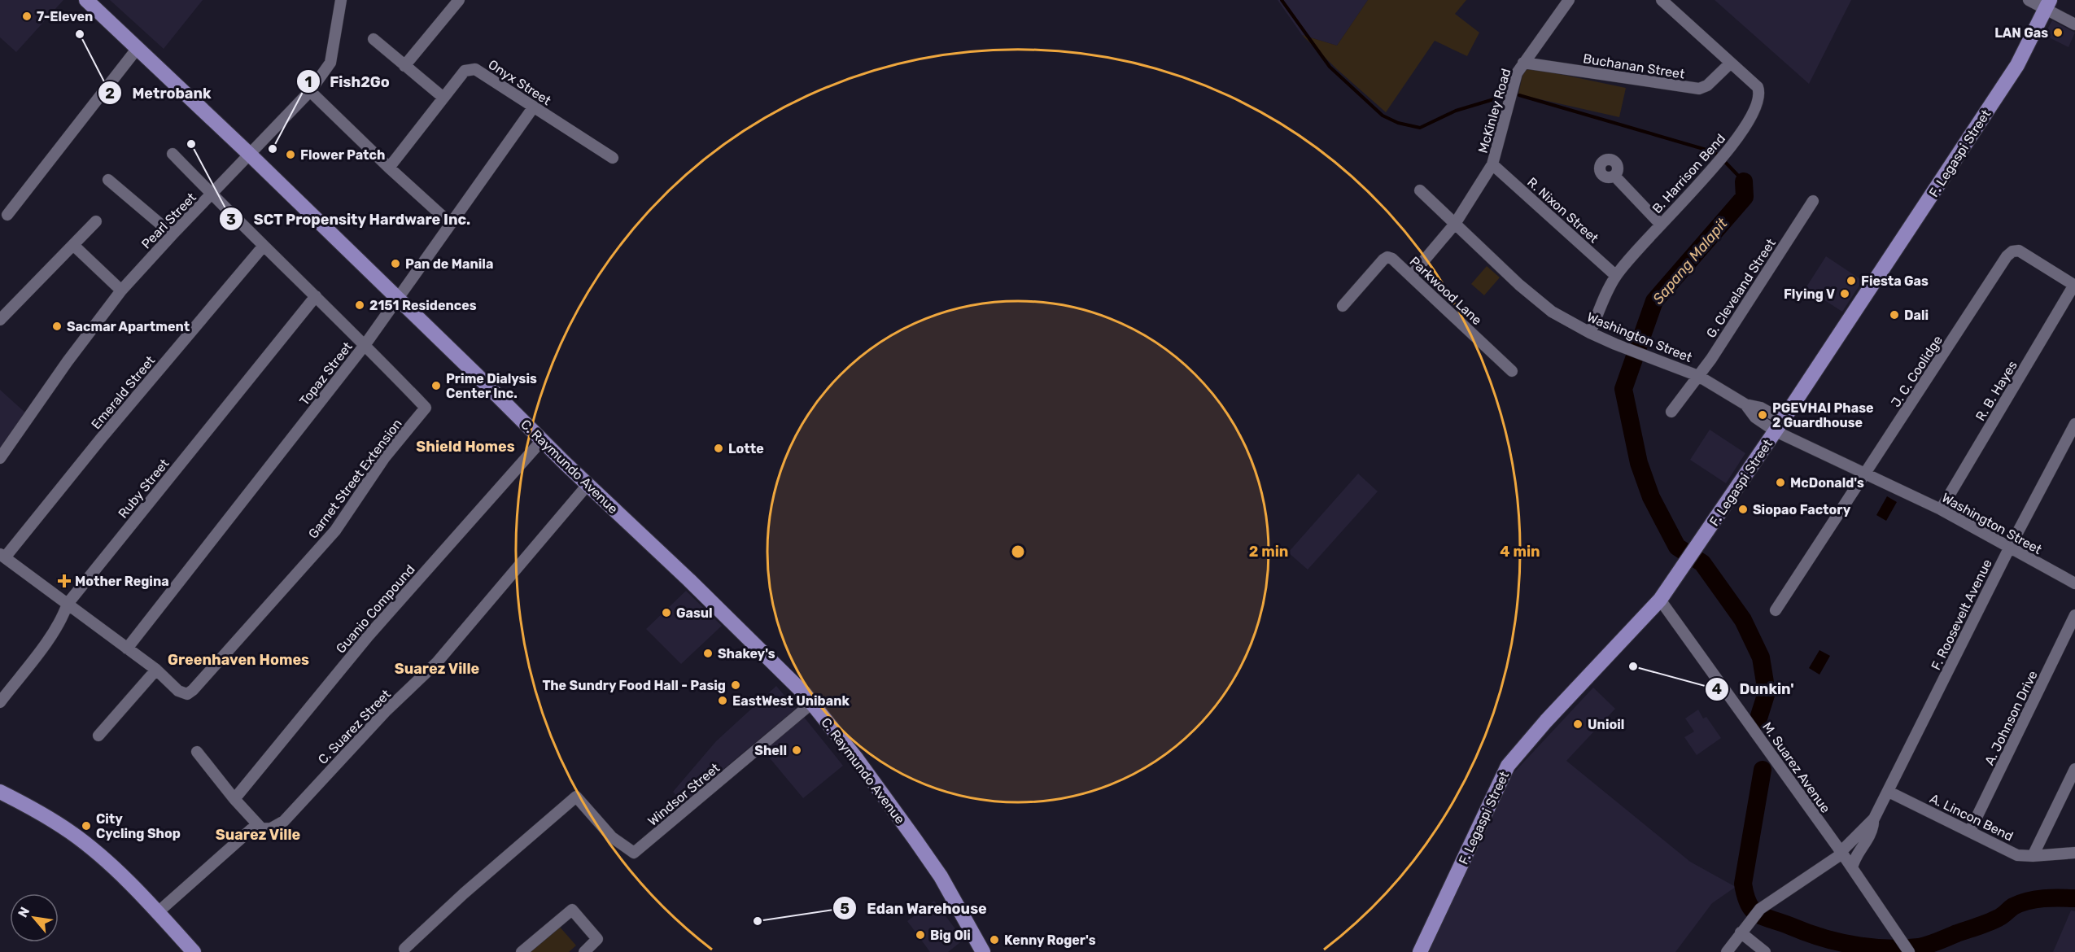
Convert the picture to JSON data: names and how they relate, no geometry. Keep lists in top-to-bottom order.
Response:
{
  "streets": {
    "main road": ["F. Legaspi Street", "C. Raymundo Avenue"],
    "street": [
      "Buchanan Street",
      "Onyx Street",
      "McKinley Road",
      "B. Harrison Bend",
      "R. Nixon Street",
      "Pearl Street",
      "G. Cleveland Street",
      "Parkwood Lane",
      "Washington Street",
      "J. C. Coolidge",
      "Topaz Street",
      "R. B. Hayes",
      "Emerald Street",
      "Garnet Street Extension",
      "Ruby Street",
      "Guanio Compound",
      "F. Roosevelt Avenue",
      "A. Johnson Drive",
      "C. Suarez Street",
      "M. Suarez Avenue",
      "Windsor Street",
      "A. Lincon Bend"
    ]
  },
  "crossings": [
    ["Buchanan Street", "McKinley Road"],
    ["Buchanan Street", "B. Harrison Bend"],
    ["Onyx Street", "Topaz Street"],
    ["McKinley Road", "R. Nixon Street"],
    ["McKinley Road", "Parkwood Lane"],
    ["McKinley Road", "Washington Street"],
    ["F. Legaspi Street", "Washington Street"],
    ["F. Legaspi Street", "M. Suarez Avenue"],
    ["B. Harrison Bend", "R. Nixon Street"],
    ["B. Harrison Bend", "Washington Street"],
    ["Pearl Street", "C. Raymundo Avenue"],
    ["G. Cleveland Street", "Washington Street"],
    ["Washington Street", "J. C. Coolidge"],
    ["Washington Street", "R. B. Hayes"],
    ["Washington Street", "F. Roosevelt Avenue"],
    ["J. C. Coolidge", "R. B. Hayes"],
    ["Topaz Street", "C. Raymundo Avenue"],
    ["Topaz Street", "Garnet Street Extension"],
    ["C. Raymundo Avenue", "Guanio Compound"],
    ["C. Raymundo Avenue", "C. Suarez Street"],
    ["C. Raymundo Avenue", "Windsor Street"],
    ["F. Roosevelt Avenue", "M. Suarez Avenue"],
    ["F. Roosevelt Avenue", "A. Lincon Bend"],
    ["A. Johnson Drive", "A. Lincon Bend"]
  ],
  "districts": [
    "Shield Homes",
    "Greenhaven Homes",
    "Suarez Ville",
    "Suarez Ville"
  ],
  "water": ["Sapang Malapit"],
  "places": {
    "other": [
      "7-Eleven",
      "LAN Gas",
      "Metrobank",
      "SCT Propensity Hardware Inc.",
      "Fish2Go",
      "Flower Patch",
      "Pan de Manila",
      "Fiesta Gas",
      "Flying V",
      "2151 Residences",
      "Dali",
      "Sacmar Apartment",
      "Prime Dialysis Center Inc.",
      "PGEVHAI Phase 2 Guardhouse",
      "Lotte",
      "McDonald's",
      "Siopao Factory",
      "Gasul",
      "Shakey's",
      "Dunkin'",
      "The Sundry Food Hall - Pasig",
      "EastWest Unibank",
      "Unioil",
      "Shell",
      "City Cycling Shop",
      "Edan Warehouse",
      "Big Oli",
      "Kenny Roger's"
    ],
    "health": ["Mother Regina"]
  },
  "north": "top left",
  "rings": ["2 min", "4 min"]
}
